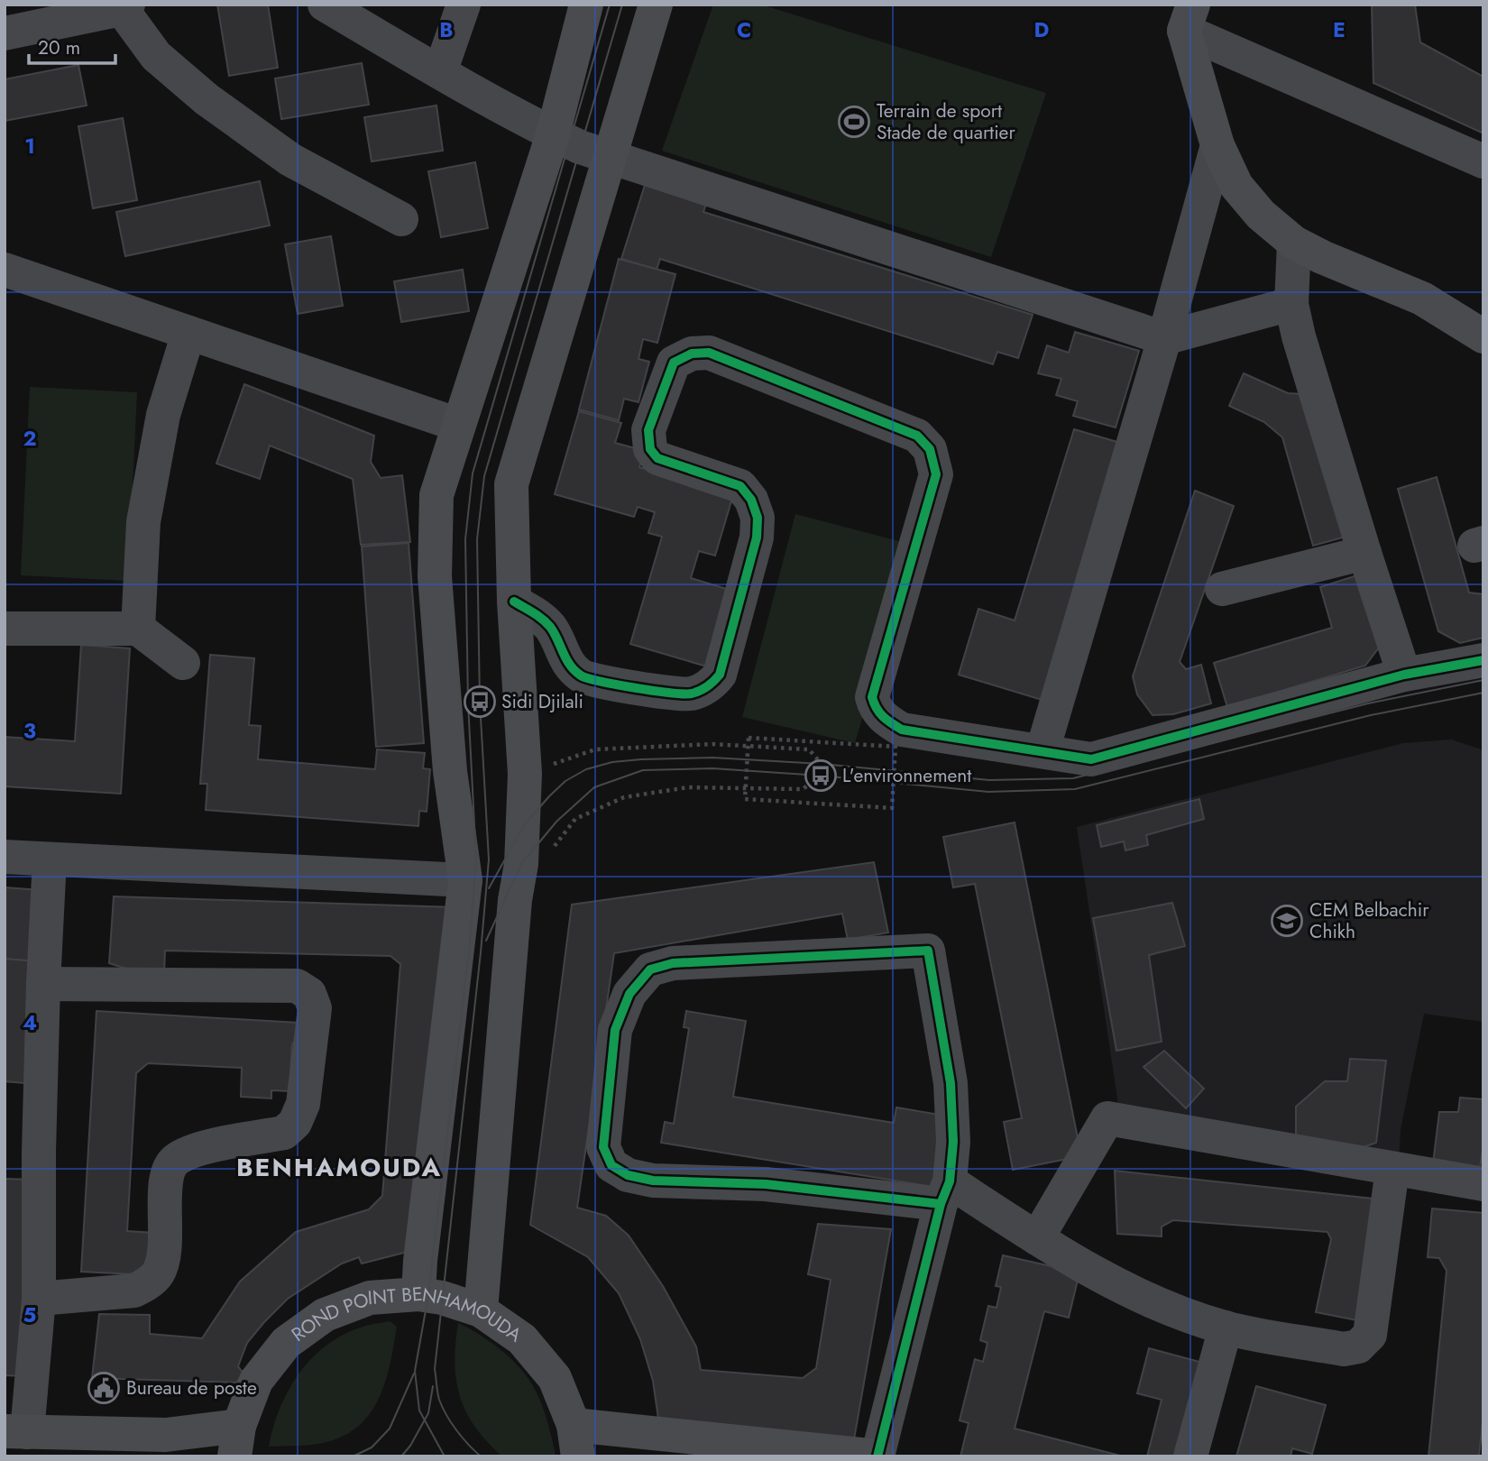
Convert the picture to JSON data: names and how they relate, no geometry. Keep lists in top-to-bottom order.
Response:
{
  "streets": {
    "main road": ["ROND POINT BENHAMOUDA"]
  },
  "districts": ["BENHAMOUDA"],
  "places": {
    "sports": ["Terrain de sport Stade de quartier"],
    "bus stop": ["Sidi Djilali", "L'environnement"],
    "school or university": ["CEM Belbachir Chikh"],
    "public building": ["Bureau de poste"]
  },
  "scale_bar": "20 m",
  "grid": {
    "columns": [
      "B",
      "C",
      "D",
      "E"
    ],
    "rows": [
      "1",
      "2",
      "3",
      "4",
      "5"
    ]
  }
}
